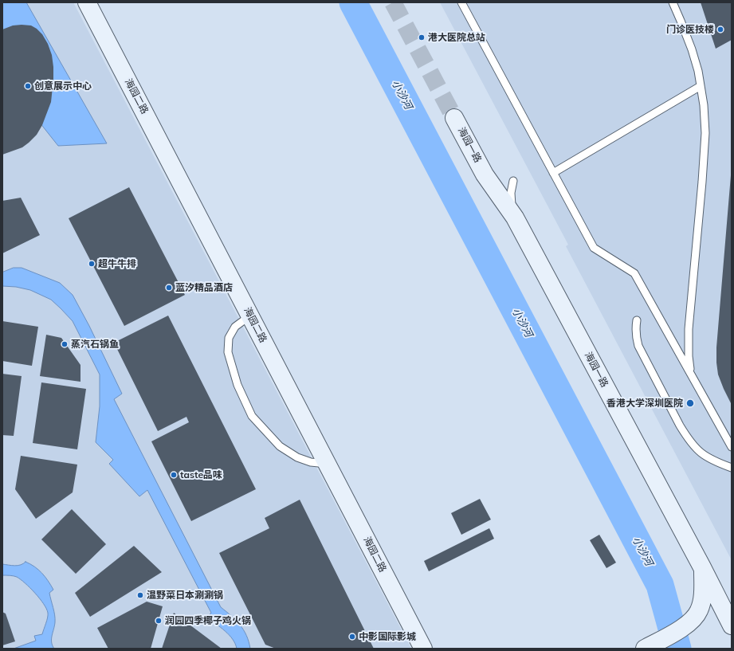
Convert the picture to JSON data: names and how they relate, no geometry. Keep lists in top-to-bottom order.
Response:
{
  "streets": {
    "street": ["海园二路", "海园一路"]
  },
  "water": ["小沙河"],
  "places": [
    "门诊医技楼",
    "港大医院总站",
    "创意展示中心",
    "超牛牛排",
    "蓝汐精品酒店",
    "蒸汽石锅鱼",
    "香港大学深圳医院",
    "taste品味",
    "温野菜日本涮涮锅",
    "润园四季椰子鸡火锅",
    "中影国际影城"
  ]
}
